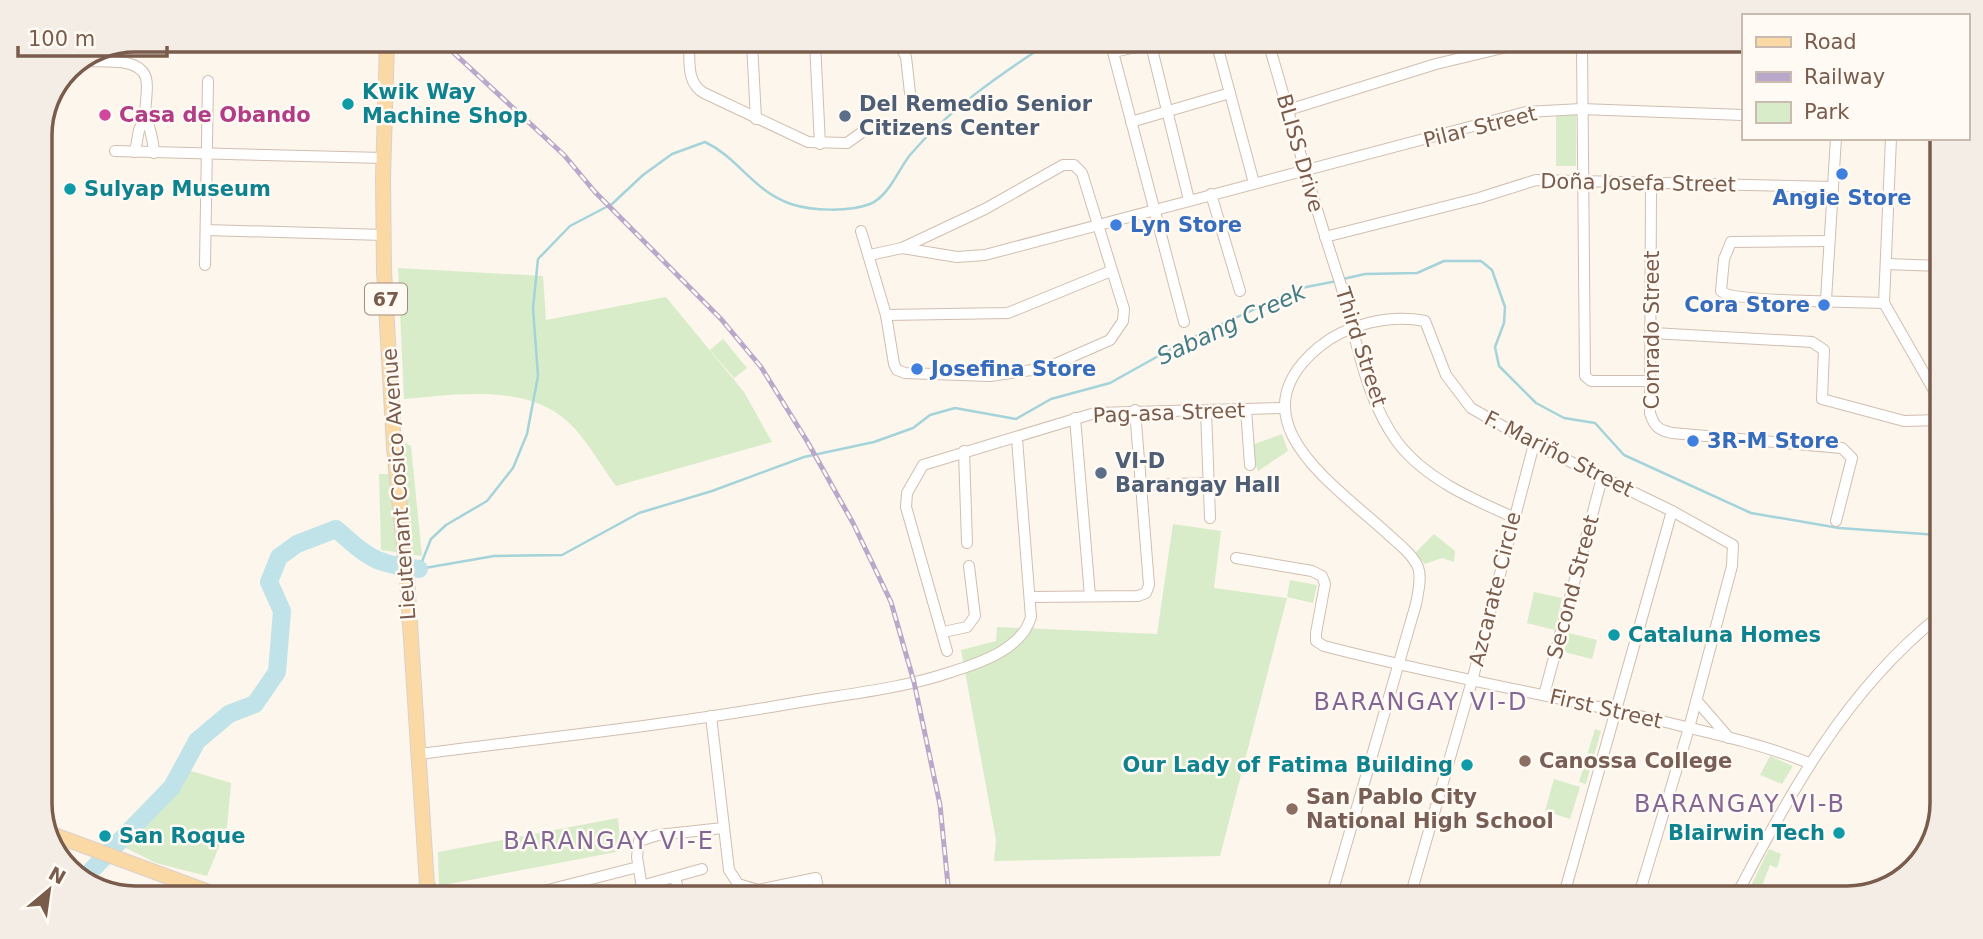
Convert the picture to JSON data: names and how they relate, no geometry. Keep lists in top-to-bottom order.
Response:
{
  "streets": {
    "main road": ["67", "Lieutenant Cosico Avenue"],
    "street": [
      "Pilar Street",
      "BLISS Drive",
      "Doña Josefa Street",
      "Conrado Street",
      "Third Street",
      "Pag-asa Street",
      "F. Mariño Street",
      "Second Street",
      "Azcarate Circle",
      "First Street"
    ]
  },
  "crossings": [
    ["Pilar Street", "BLISS Drive"],
    ["BLISS Drive", "Doña Josefa Street"],
    ["BLISS Drive", "Third Street"],
    ["Doña Josefa Street", "Conrado Street"],
    ["Third Street", "F. Mariño Street"],
    ["Third Street", "Azcarate Circle"],
    ["Pag-asa Street", "F. Mariño Street"],
    ["F. Mariño Street", "Second Street"],
    ["F. Mariño Street", "Azcarate Circle"],
    ["F. Mariño Street", "First Street"],
    ["Second Street", "First Street"],
    ["Azcarate Circle", "First Street"]
  ],
  "districts": ["BARANGAY VI-D", "BARANGAY VI-B", "BARANGAY VI-E"],
  "water": ["Sabang Creek"],
  "places": [
    "Kwik Way Machine Shop",
    "Casa de Obando",
    "Del Remedio Senior Citizens Center",
    "Angie Store",
    "Sulyap Museum",
    "Lyn Store",
    "Cora Store",
    "Josefina Store",
    "3R-M Store",
    "VI-D Barangay Hall",
    "Cataluna Homes",
    "Canossa College",
    "Our Lady of Fatima Building",
    "San Pablo City National High School",
    "Blairwin Tech",
    "San Roque"
  ],
  "legend": ["Road", "Railway", "Park"],
  "scale_bar": "100 m",
  "north": "top right"
}
